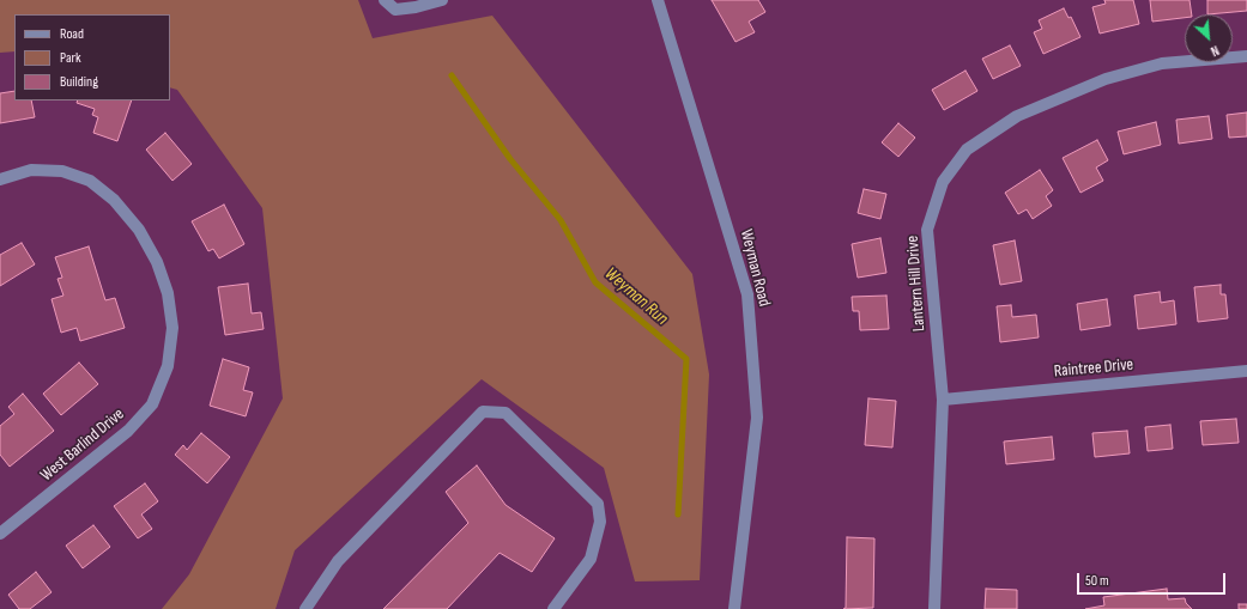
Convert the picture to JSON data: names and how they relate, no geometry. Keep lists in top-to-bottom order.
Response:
{
  "streets": {
    "street": [
      "Weyman Road",
      "Lantern Hill Drive",
      "Raintree Drive",
      "West Barlind Drive"
    ]
  },
  "crossings": [
    ["Lantern Hill Drive", "Raintree Drive"]
  ],
  "water": ["Weyman Run"],
  "legend": ["Road", "Park", "Building"],
  "scale_bar": "50 m",
  "north": "bottom right"
}
